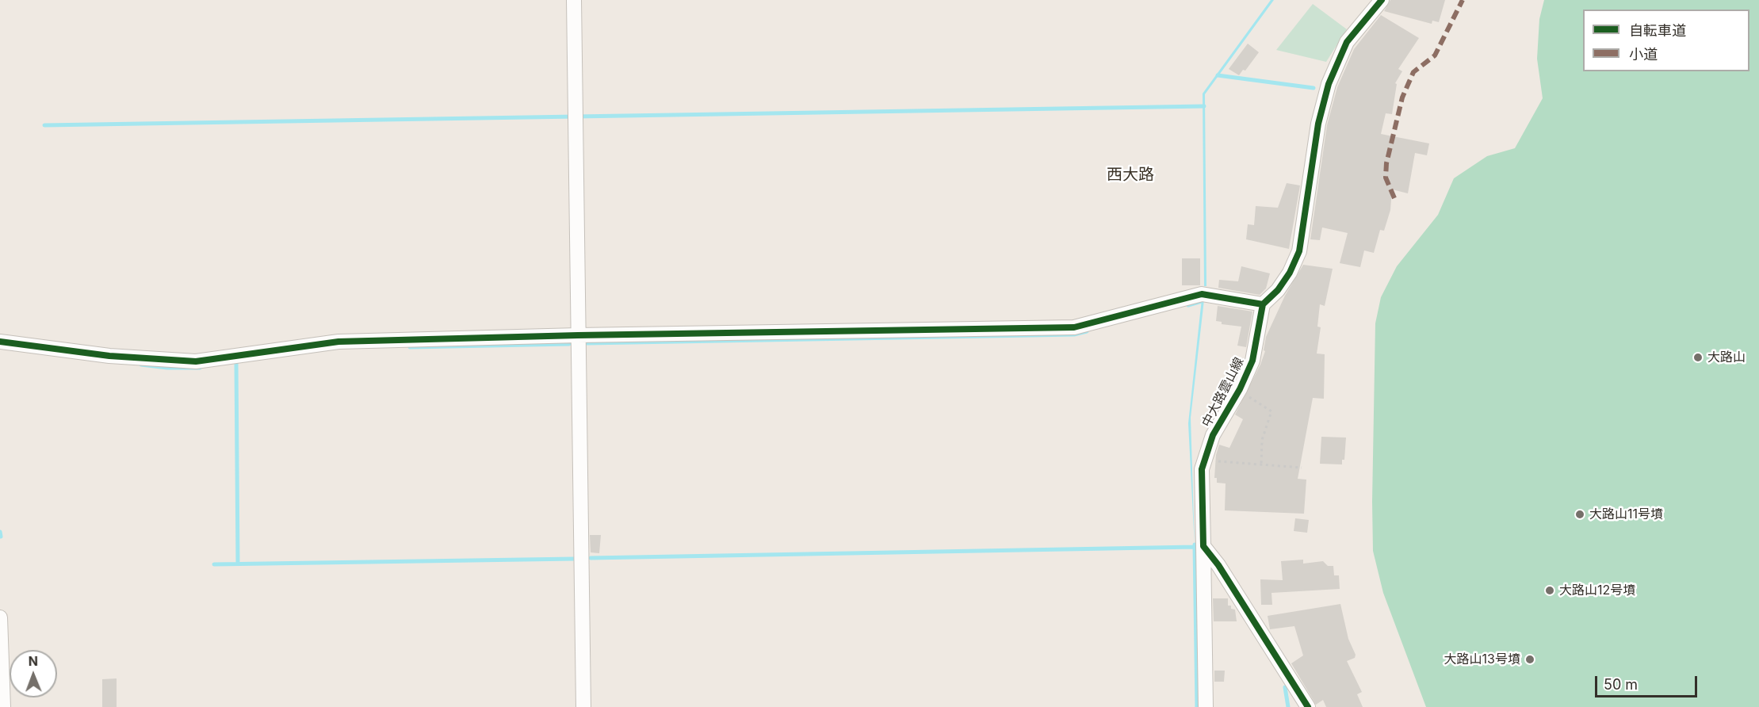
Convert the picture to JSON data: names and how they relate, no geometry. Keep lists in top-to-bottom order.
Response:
{
  "streets": {
    "street": ["中大路雲山線"]
  },
  "districts": ["西大路"],
  "places": [
    "大路山",
    "大路山11号墳",
    "大路山12号墳",
    "大路山13号墳"
  ],
  "legend": ["自転車道", "小道"],
  "scale_bar": "50 m",
  "north": "top"
}
